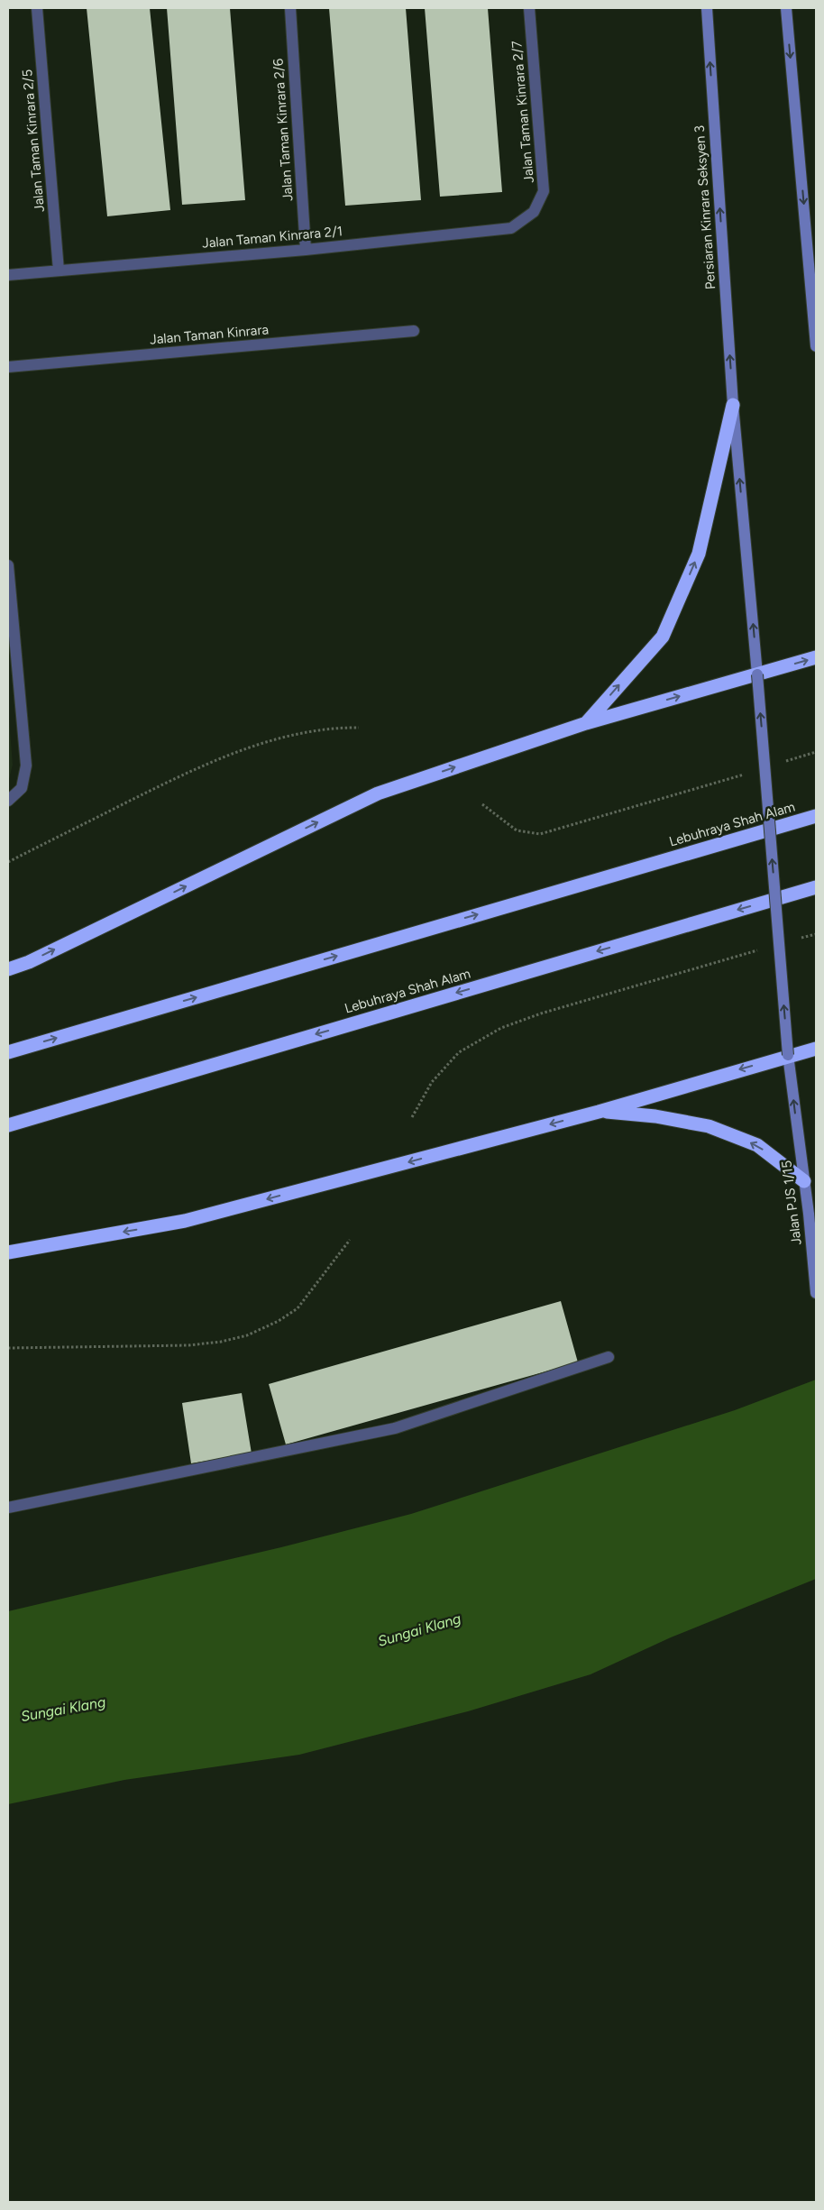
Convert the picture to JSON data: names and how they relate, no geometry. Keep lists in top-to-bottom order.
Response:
{
  "streets": {
    "highway": ["Lebuhraya Shah Alam"],
    "main road": ["Persiaran Kinrara Seksyen 3", "Jalan PJS 1/15"],
    "street": [
      "Jalan Taman Kinrara 2/7",
      "Jalan Taman Kinrara 2/6",
      "Jalan Taman Kinrara 2/5",
      "Jalan Taman Kinrara 2/1",
      "Jalan Taman Kinrara"
    ]
  },
  "crossings": [
    ["Jalan Taman Kinrara 2/7", "Jalan Taman Kinrara 2/1"],
    ["Jalan Taman Kinrara 2/6", "Jalan Taman Kinrara 2/1"],
    ["Jalan Taman Kinrara 2/5", "Jalan Taman Kinrara 2/1"],
    ["Persiaran Kinrara Seksyen 3", "Jalan PJS 1/15"]
  ],
  "one_way": ["Jalan PJS 1/15"],
  "water": ["Sungai Klang"]
}
